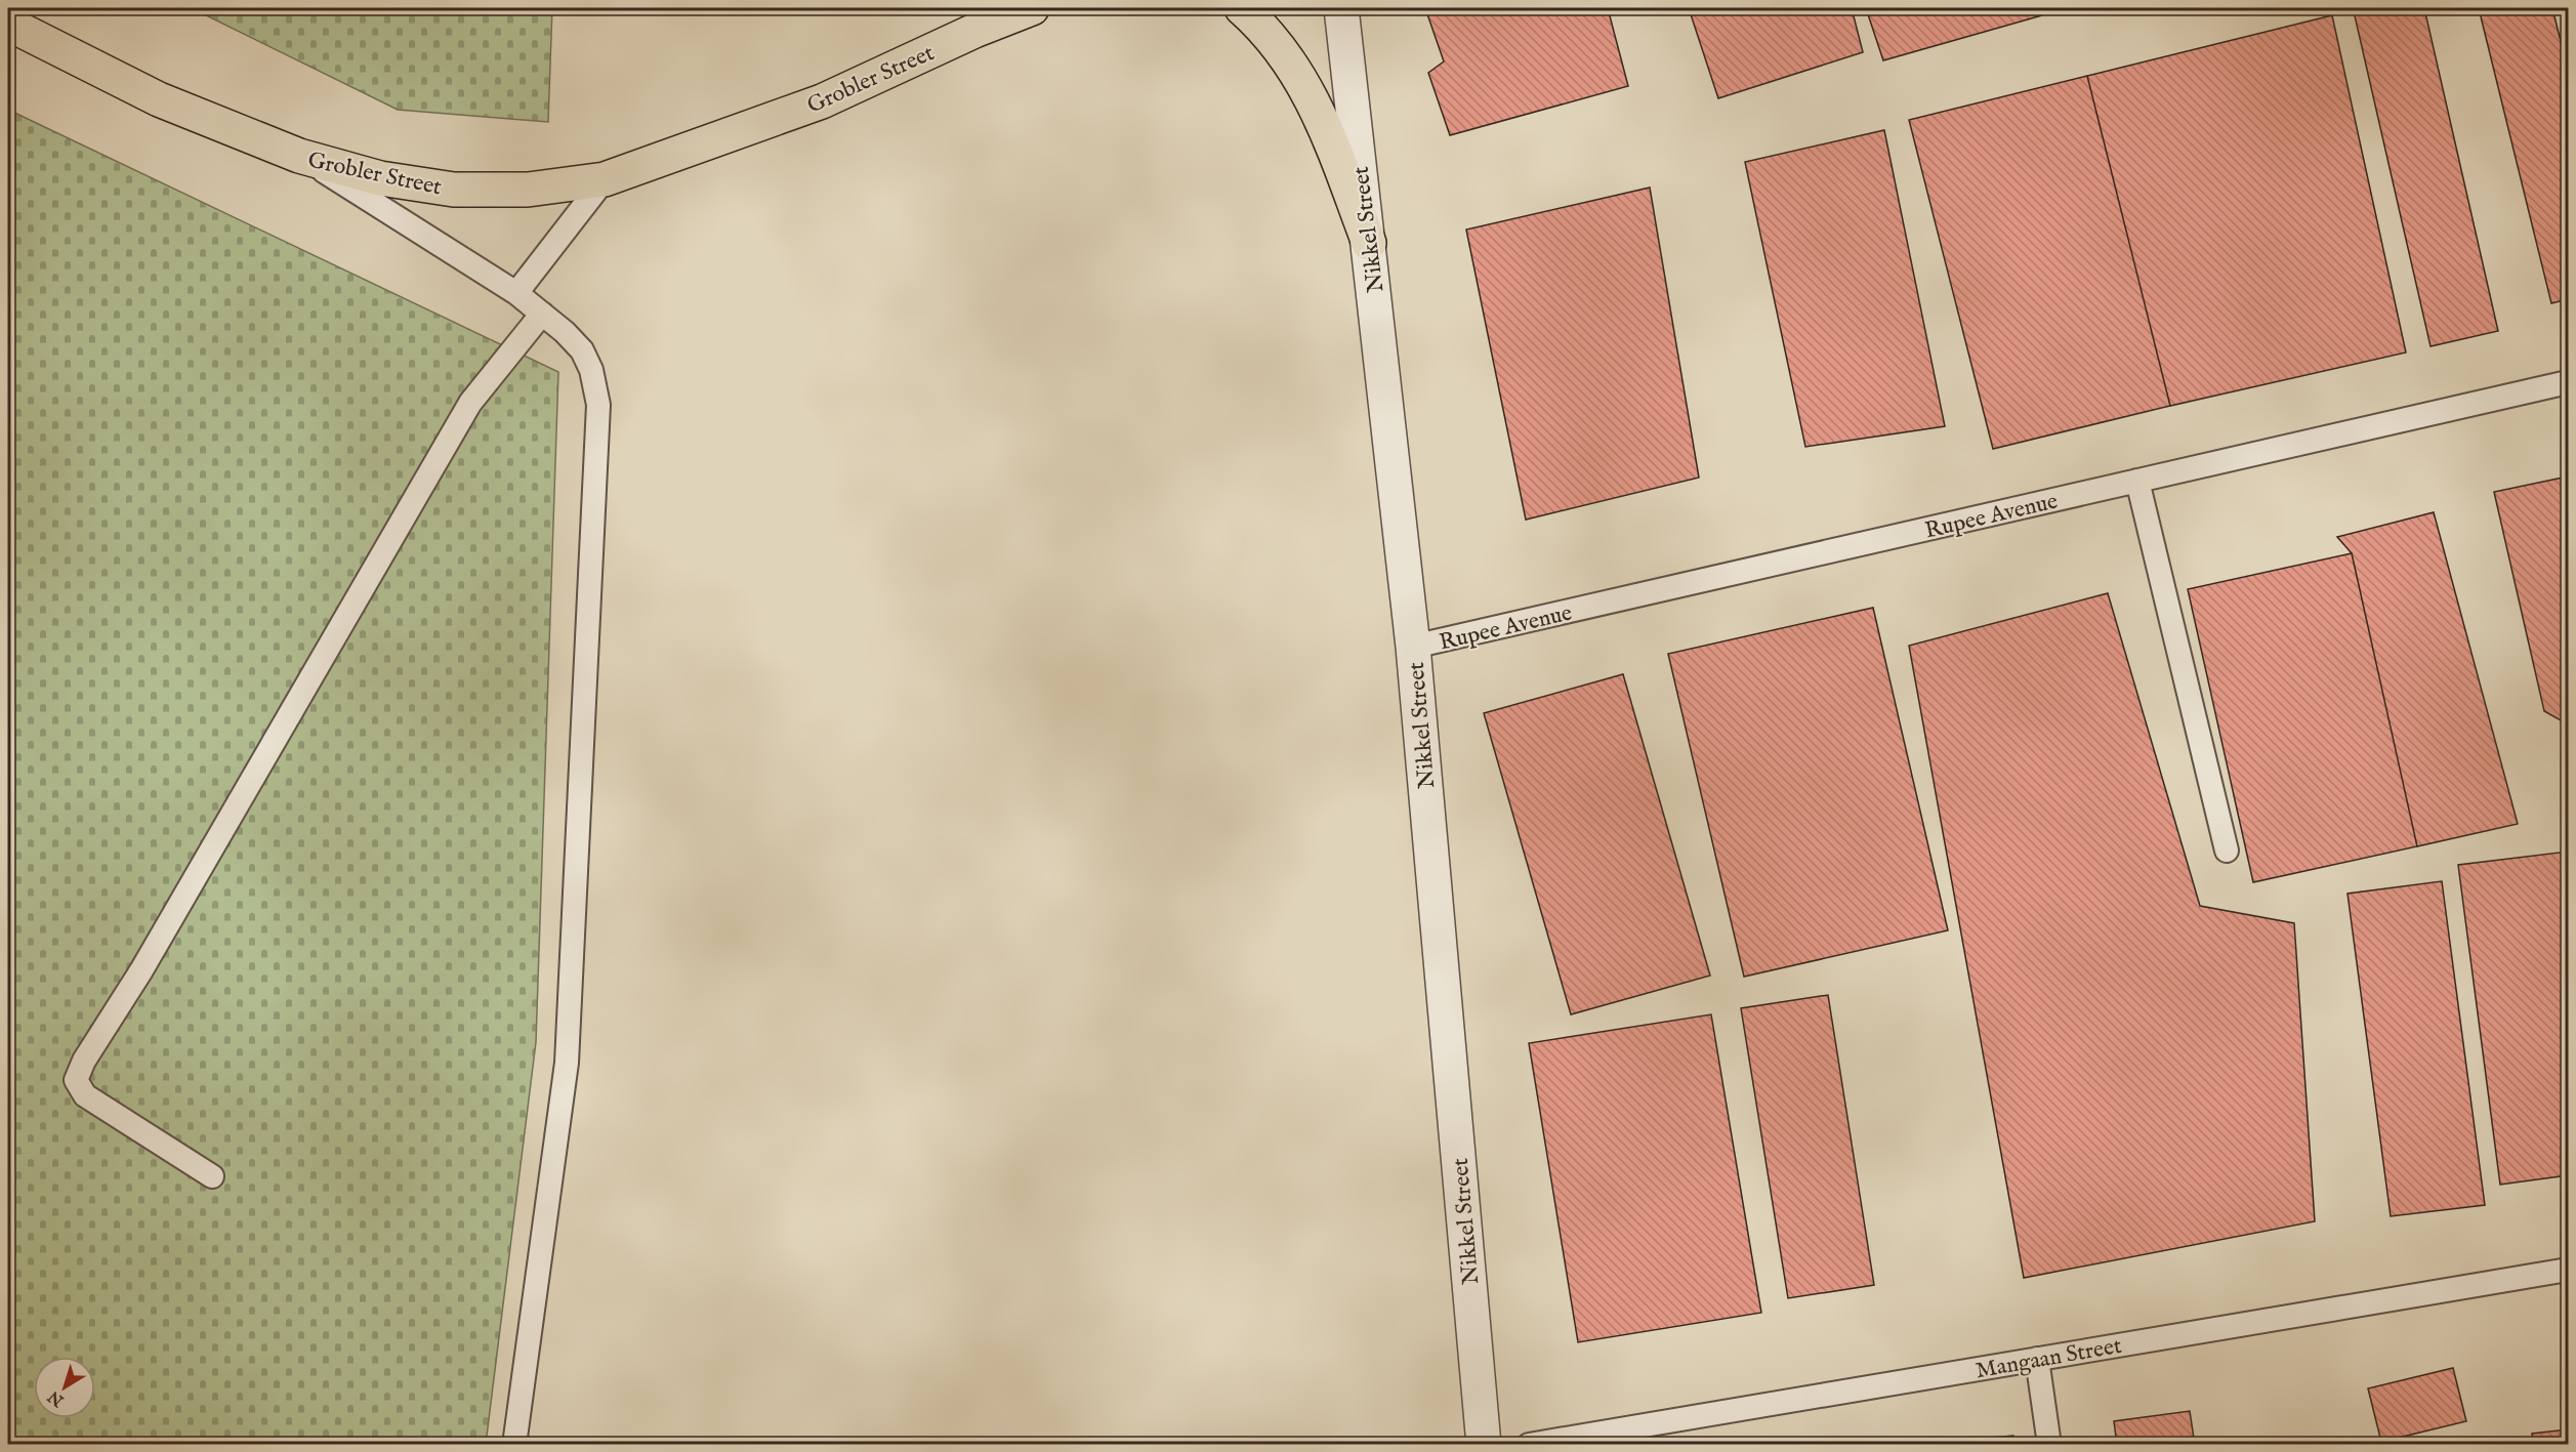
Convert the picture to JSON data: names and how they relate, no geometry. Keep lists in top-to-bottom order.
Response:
{
  "streets": {
    "main road": ["Grobler Street"],
    "street": ["Nikkel Street"],
    "lane": ["Rupee Avenue", "Mangaan Street"]
  },
  "crossings": [
    ["Nikkel Street", "Rupee Avenue"]
  ],
  "north": "bottom left"
}
